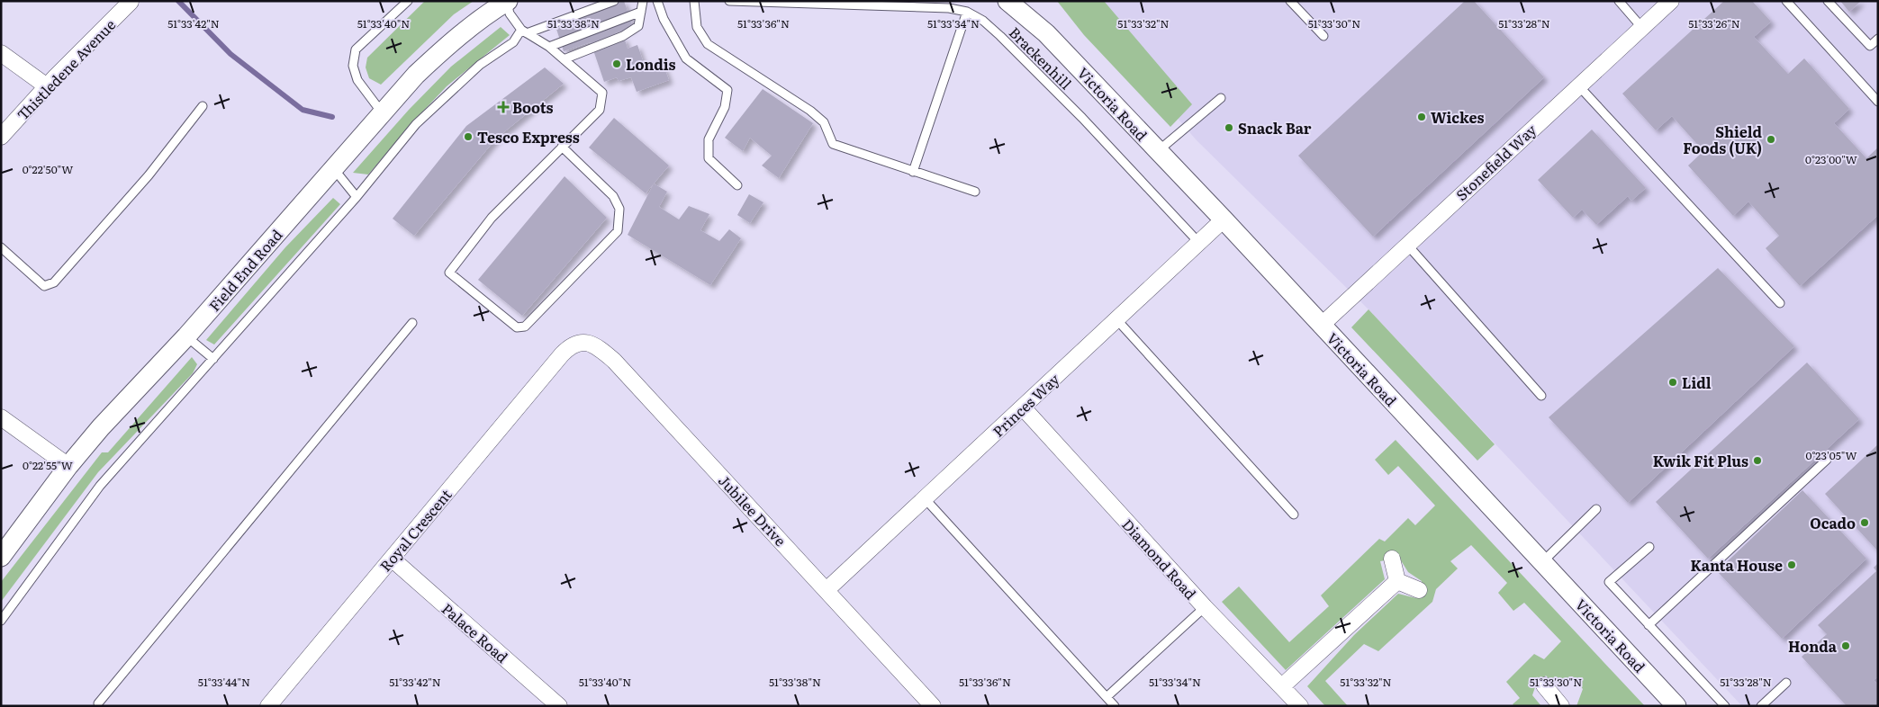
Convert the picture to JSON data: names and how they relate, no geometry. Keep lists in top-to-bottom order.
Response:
{
  "streets": {
    "street": [
      "Thistledene Avenue",
      "Victoria Road",
      "Stonefield Way",
      "Field End Road",
      "Princes Way",
      "Jubilee Drive",
      "Royal Crescent",
      "Diamond Road",
      "Palace Road"
    ],
    "lane": ["Brackenhill"]
  },
  "crossings": [
    ["Brackenhill", "Princes Way"],
    ["Victoria Road", "Stonefield Way"],
    ["Victoria Road", "Princes Way"],
    ["Princes Way", "Jubilee Drive"],
    ["Princes Way", "Diamond Road"],
    ["Jubilee Drive", "Royal Crescent"],
    ["Royal Crescent", "Palace Road"]
  ],
  "places": {
    "other": [
      "Londis",
      "Wickes",
      "Snack Bar",
      "Tesco Express",
      "Shield Foods (UK)",
      "Lidl",
      "Kwik Fit Plus",
      "Ocado",
      "Kanta House",
      "Honda"
    ],
    "health": ["Boots"]
  },
  "coordinates": [
    "51°33'42\"N",
    "51°33'40\"N",
    "51°33'38\"N",
    "51°33'36\"N",
    "51°33'34\"N",
    "51°33'32\"N",
    "51°33'30\"N",
    "51°33'28\"N",
    "51°33'26\"N",
    "0°23'00\"W",
    "0°22'50\"W",
    "0°23'05\"W",
    "0°22'55\"W",
    "51°33'44\"N"
  ]
}
